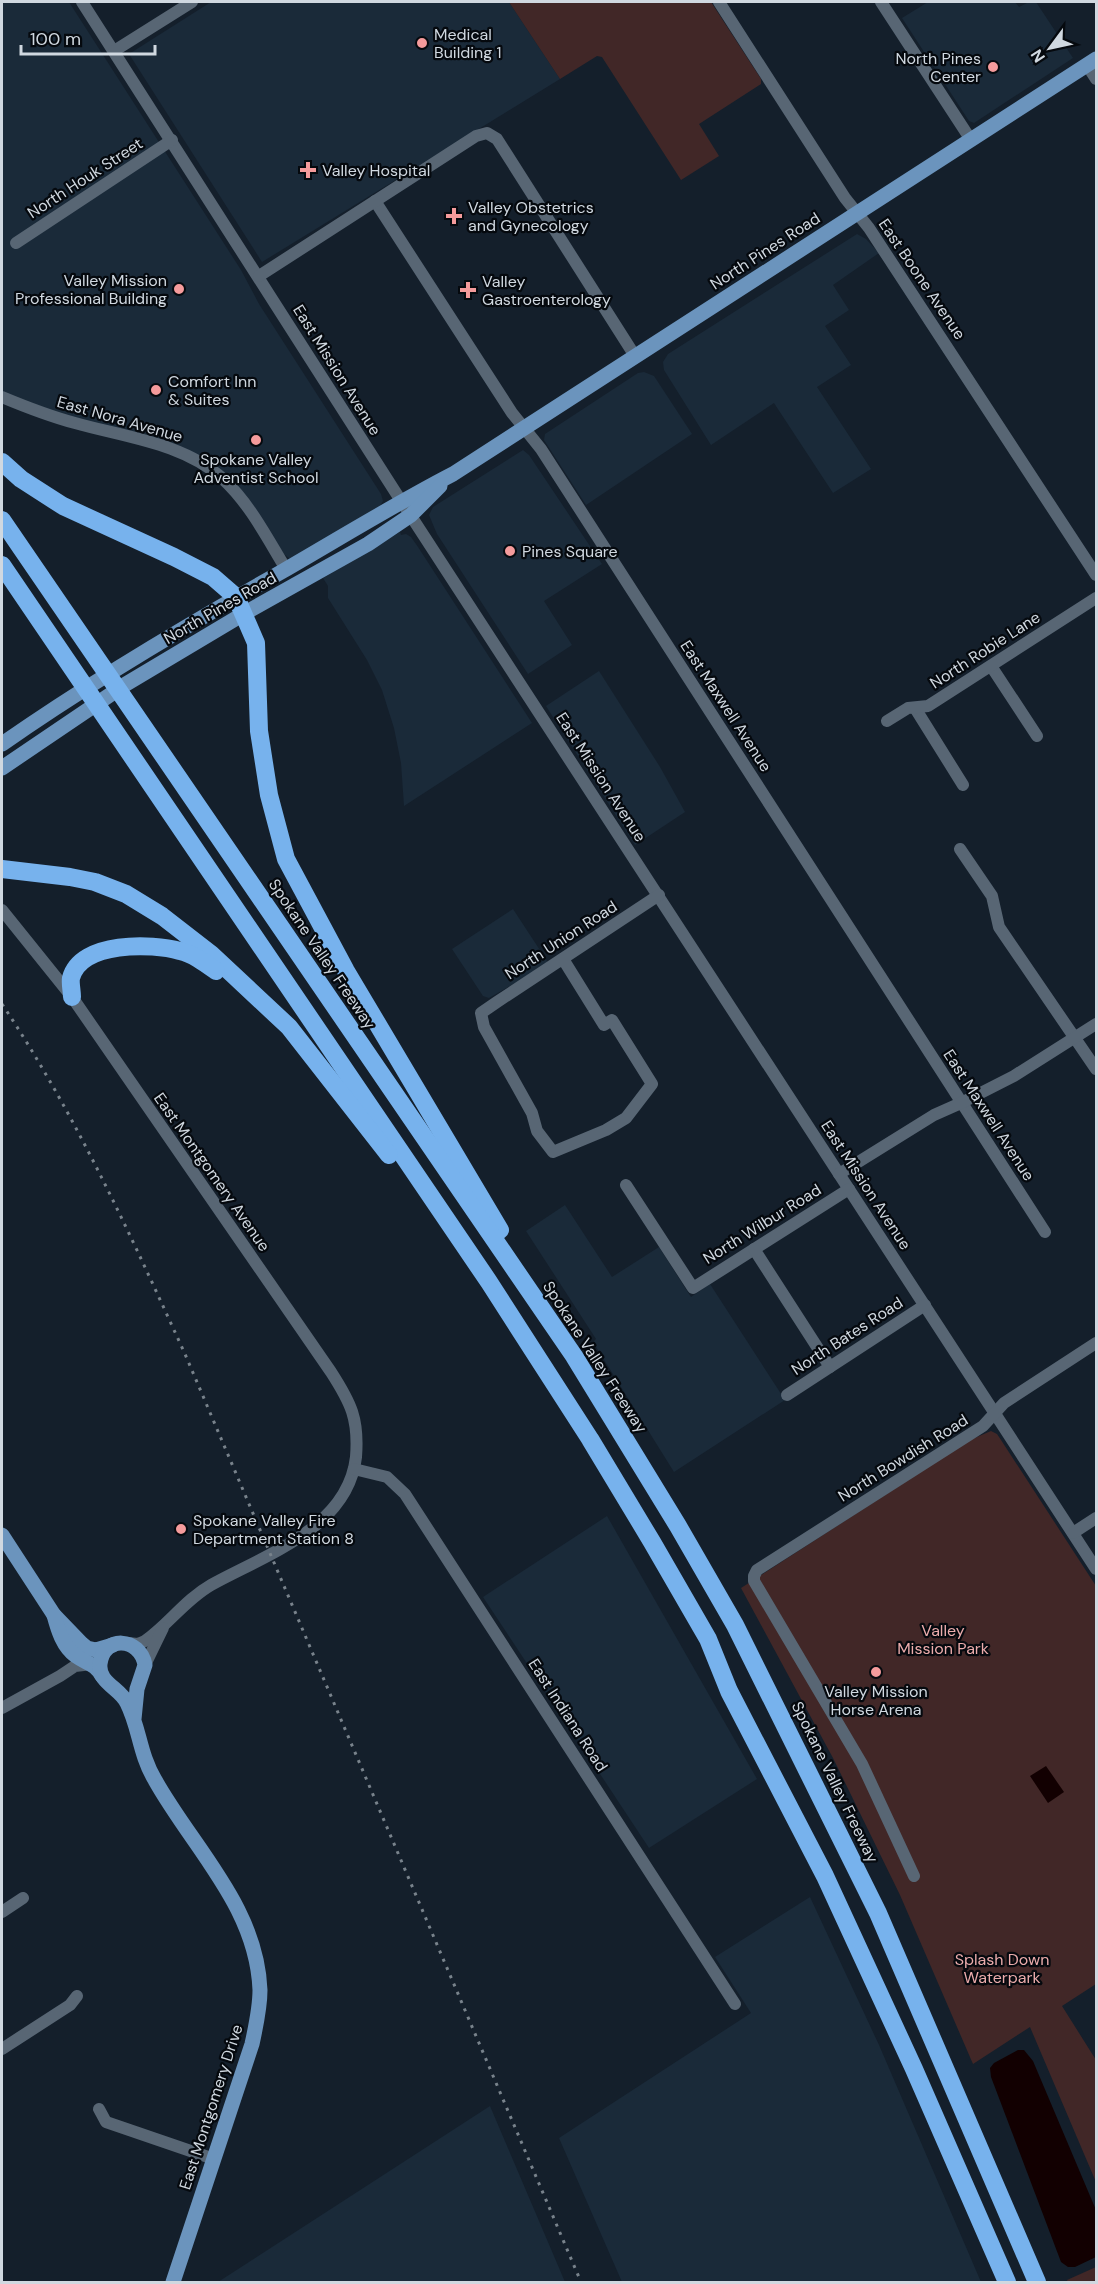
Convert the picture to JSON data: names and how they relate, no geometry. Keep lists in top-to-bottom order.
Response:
{
  "streets": {
    "highway": ["Spokane Valley Freeway"],
    "main road": ["North Pines Road", "East Montgomery Drive"],
    "street": [
      "North Houk Street",
      "East Boone Avenue",
      "East Mission Avenue",
      "East Nora Avenue",
      "North Robie Lane",
      "East Maxwell Avenue",
      "North Union Road",
      "East Montgomery Avenue",
      "North Wilbur Road",
      "North Bates Road",
      "North Bowdish Road",
      "East Indiana Road"
    ]
  },
  "crossings": [
    ["North Houk Street", "East Mission Avenue"],
    ["North Pines Road", "East Boone Avenue"],
    ["North Pines Road", "East Mission Avenue"],
    ["North Pines Road", "East Nora Avenue"],
    ["North Pines Road", "East Maxwell Avenue"],
    ["East Mission Avenue", "North Union Road"],
    ["East Mission Avenue", "North Wilbur Road"],
    ["East Mission Avenue", "North Bates Road"],
    ["East Mission Avenue", "North Bowdish Road"],
    ["East Maxwell Avenue", "North Wilbur Road"],
    ["East Montgomery Avenue", "East Indiana Road"],
    ["East Montgomery Avenue", "East Montgomery Drive"],
    ["East Indiana Road", "East Montgomery Drive"]
  ],
  "parks": ["Valley Mission Park", "Splash Down Waterpark"],
  "places": {
    "other": [
      "Medical Building 1",
      "North Pines Center",
      "Valley Mission Professional Building",
      "Comfort Inn & Suites",
      "Spokane Valley Adventist School",
      "Pines Square",
      "Spokane Valley Fire Department Station 8",
      "Valley Mission Horse Arena"
    ],
    "health": ["Valley Hospital", "Valley Obstetrics and Gynecology", "Valley Gastroenterology"]
  },
  "scale_bar": "100 m",
  "north": "bottom left"
}
